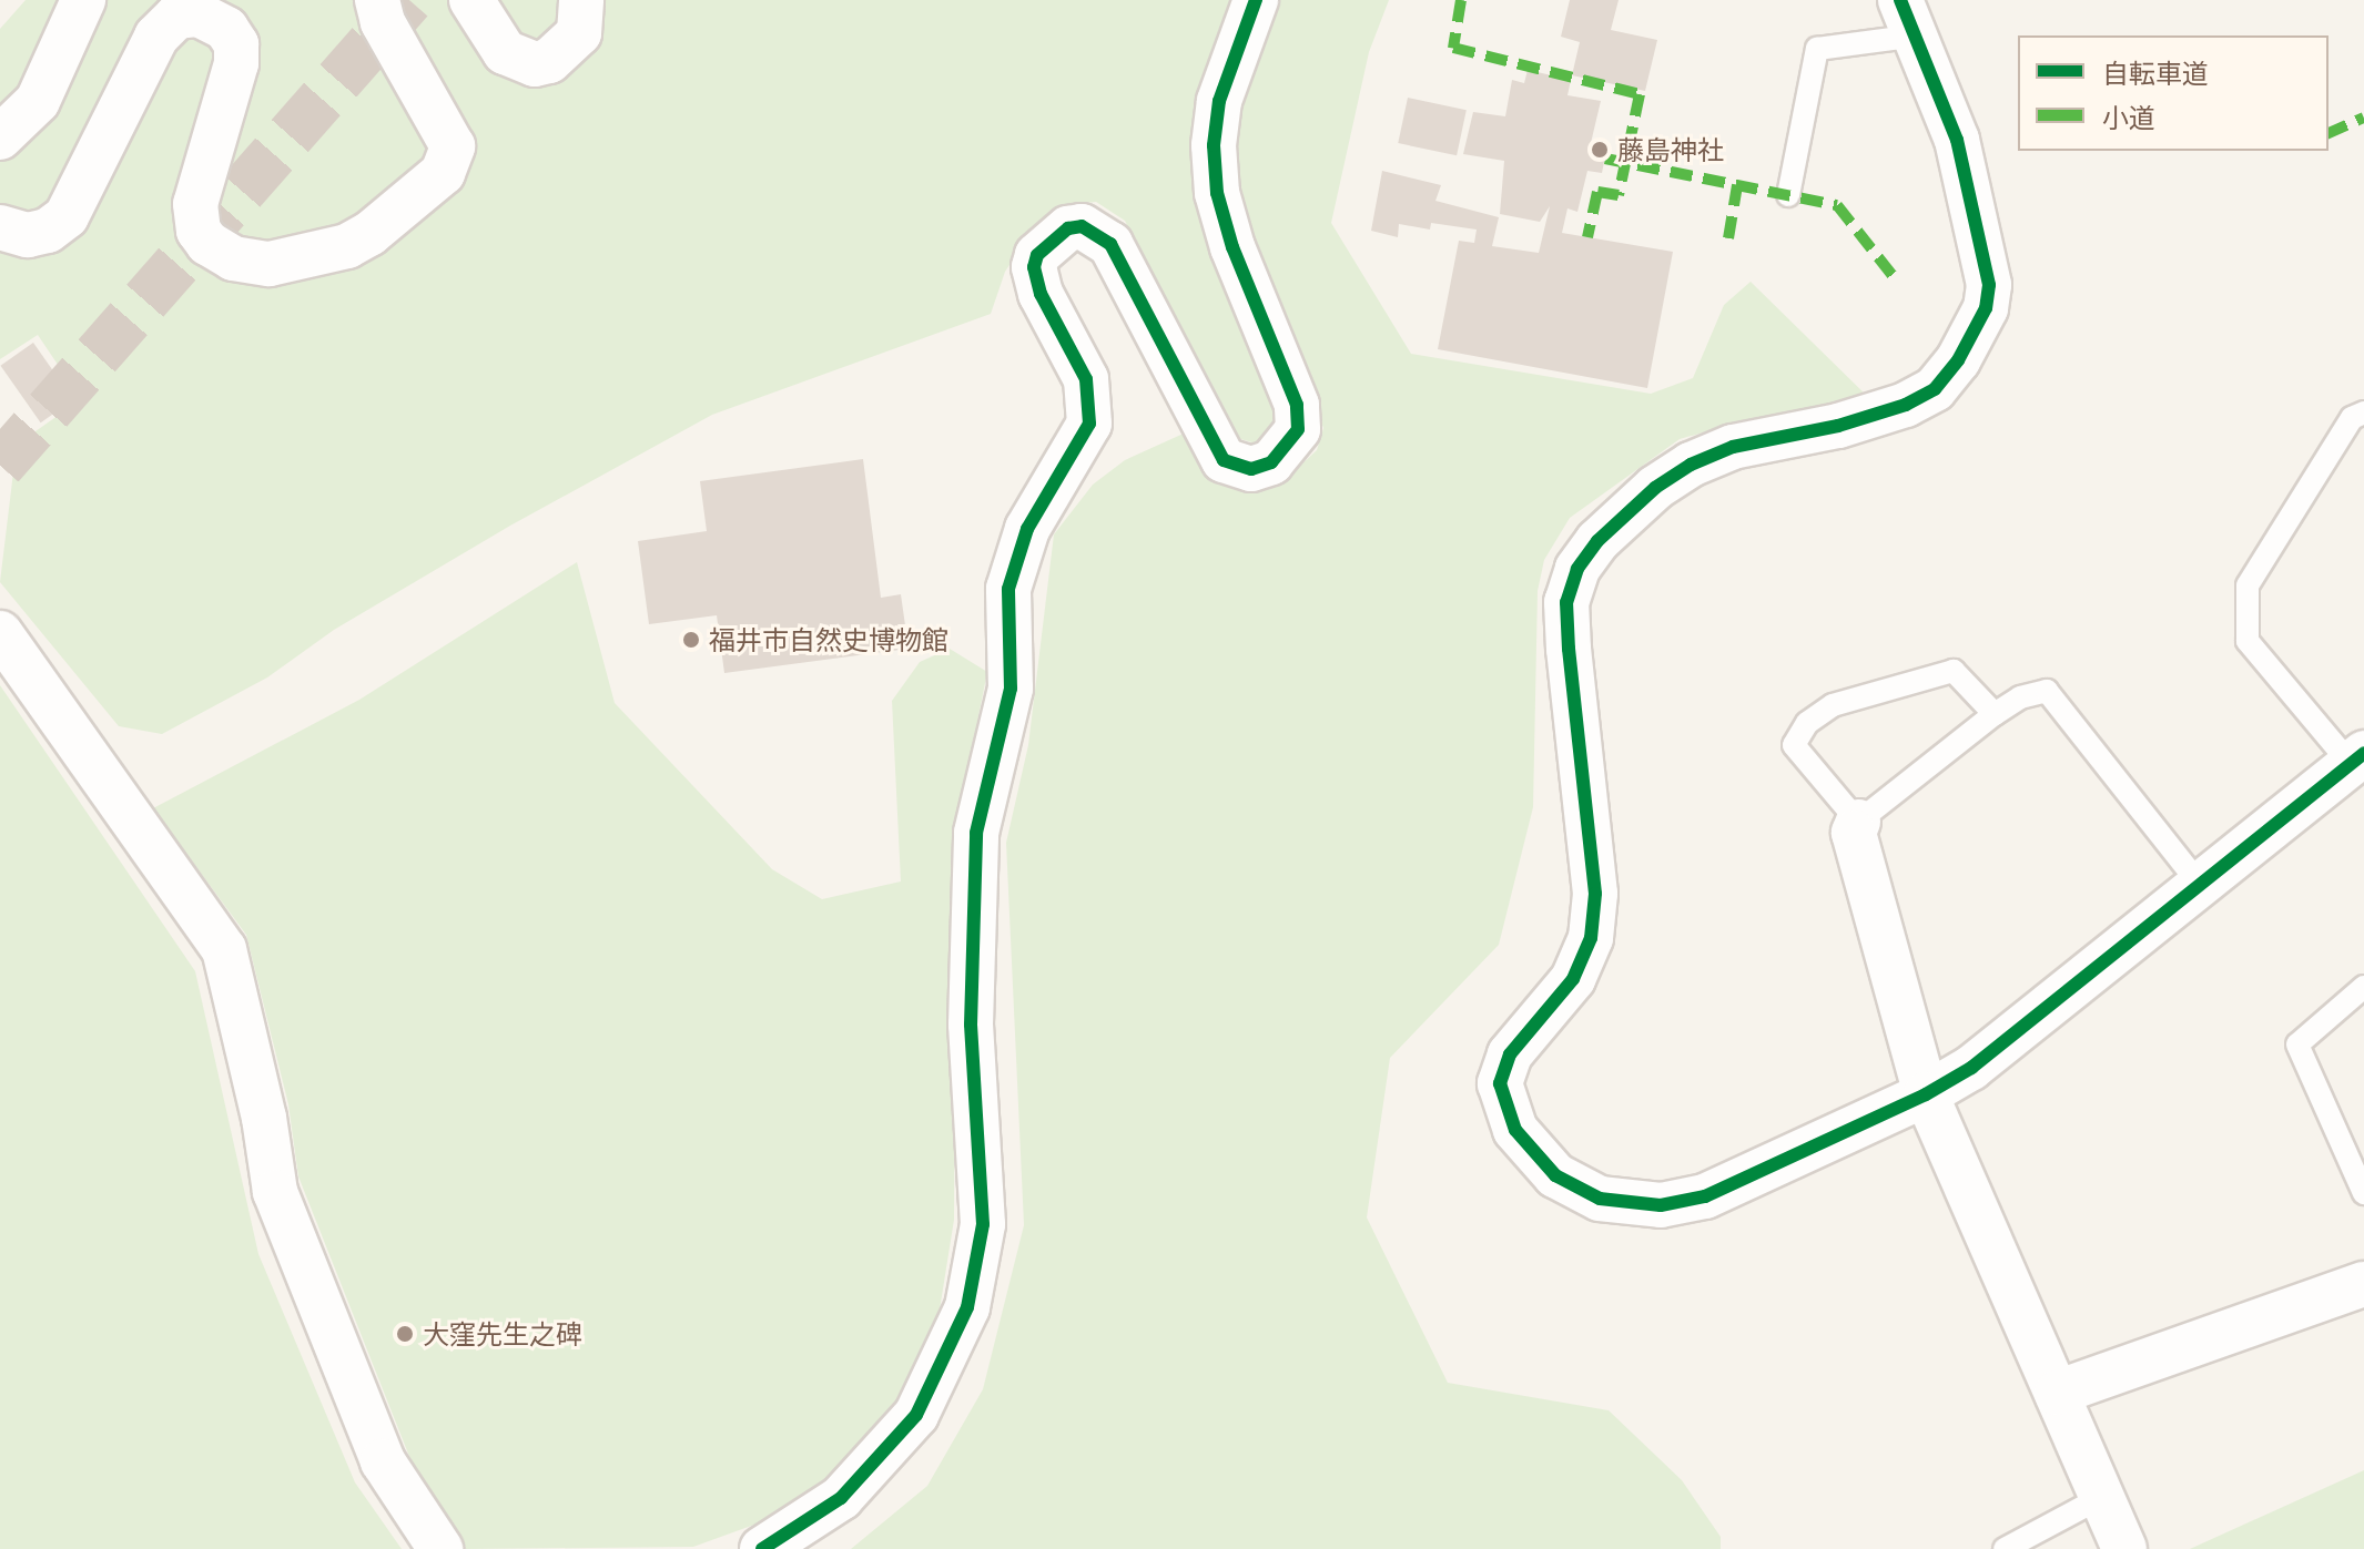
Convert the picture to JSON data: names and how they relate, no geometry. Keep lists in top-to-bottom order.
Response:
{
  "places": ["藤島神社", "福井市自然史博物館", "大窪先生之碑"],
  "legend": ["自転車道", "小道"]
}
